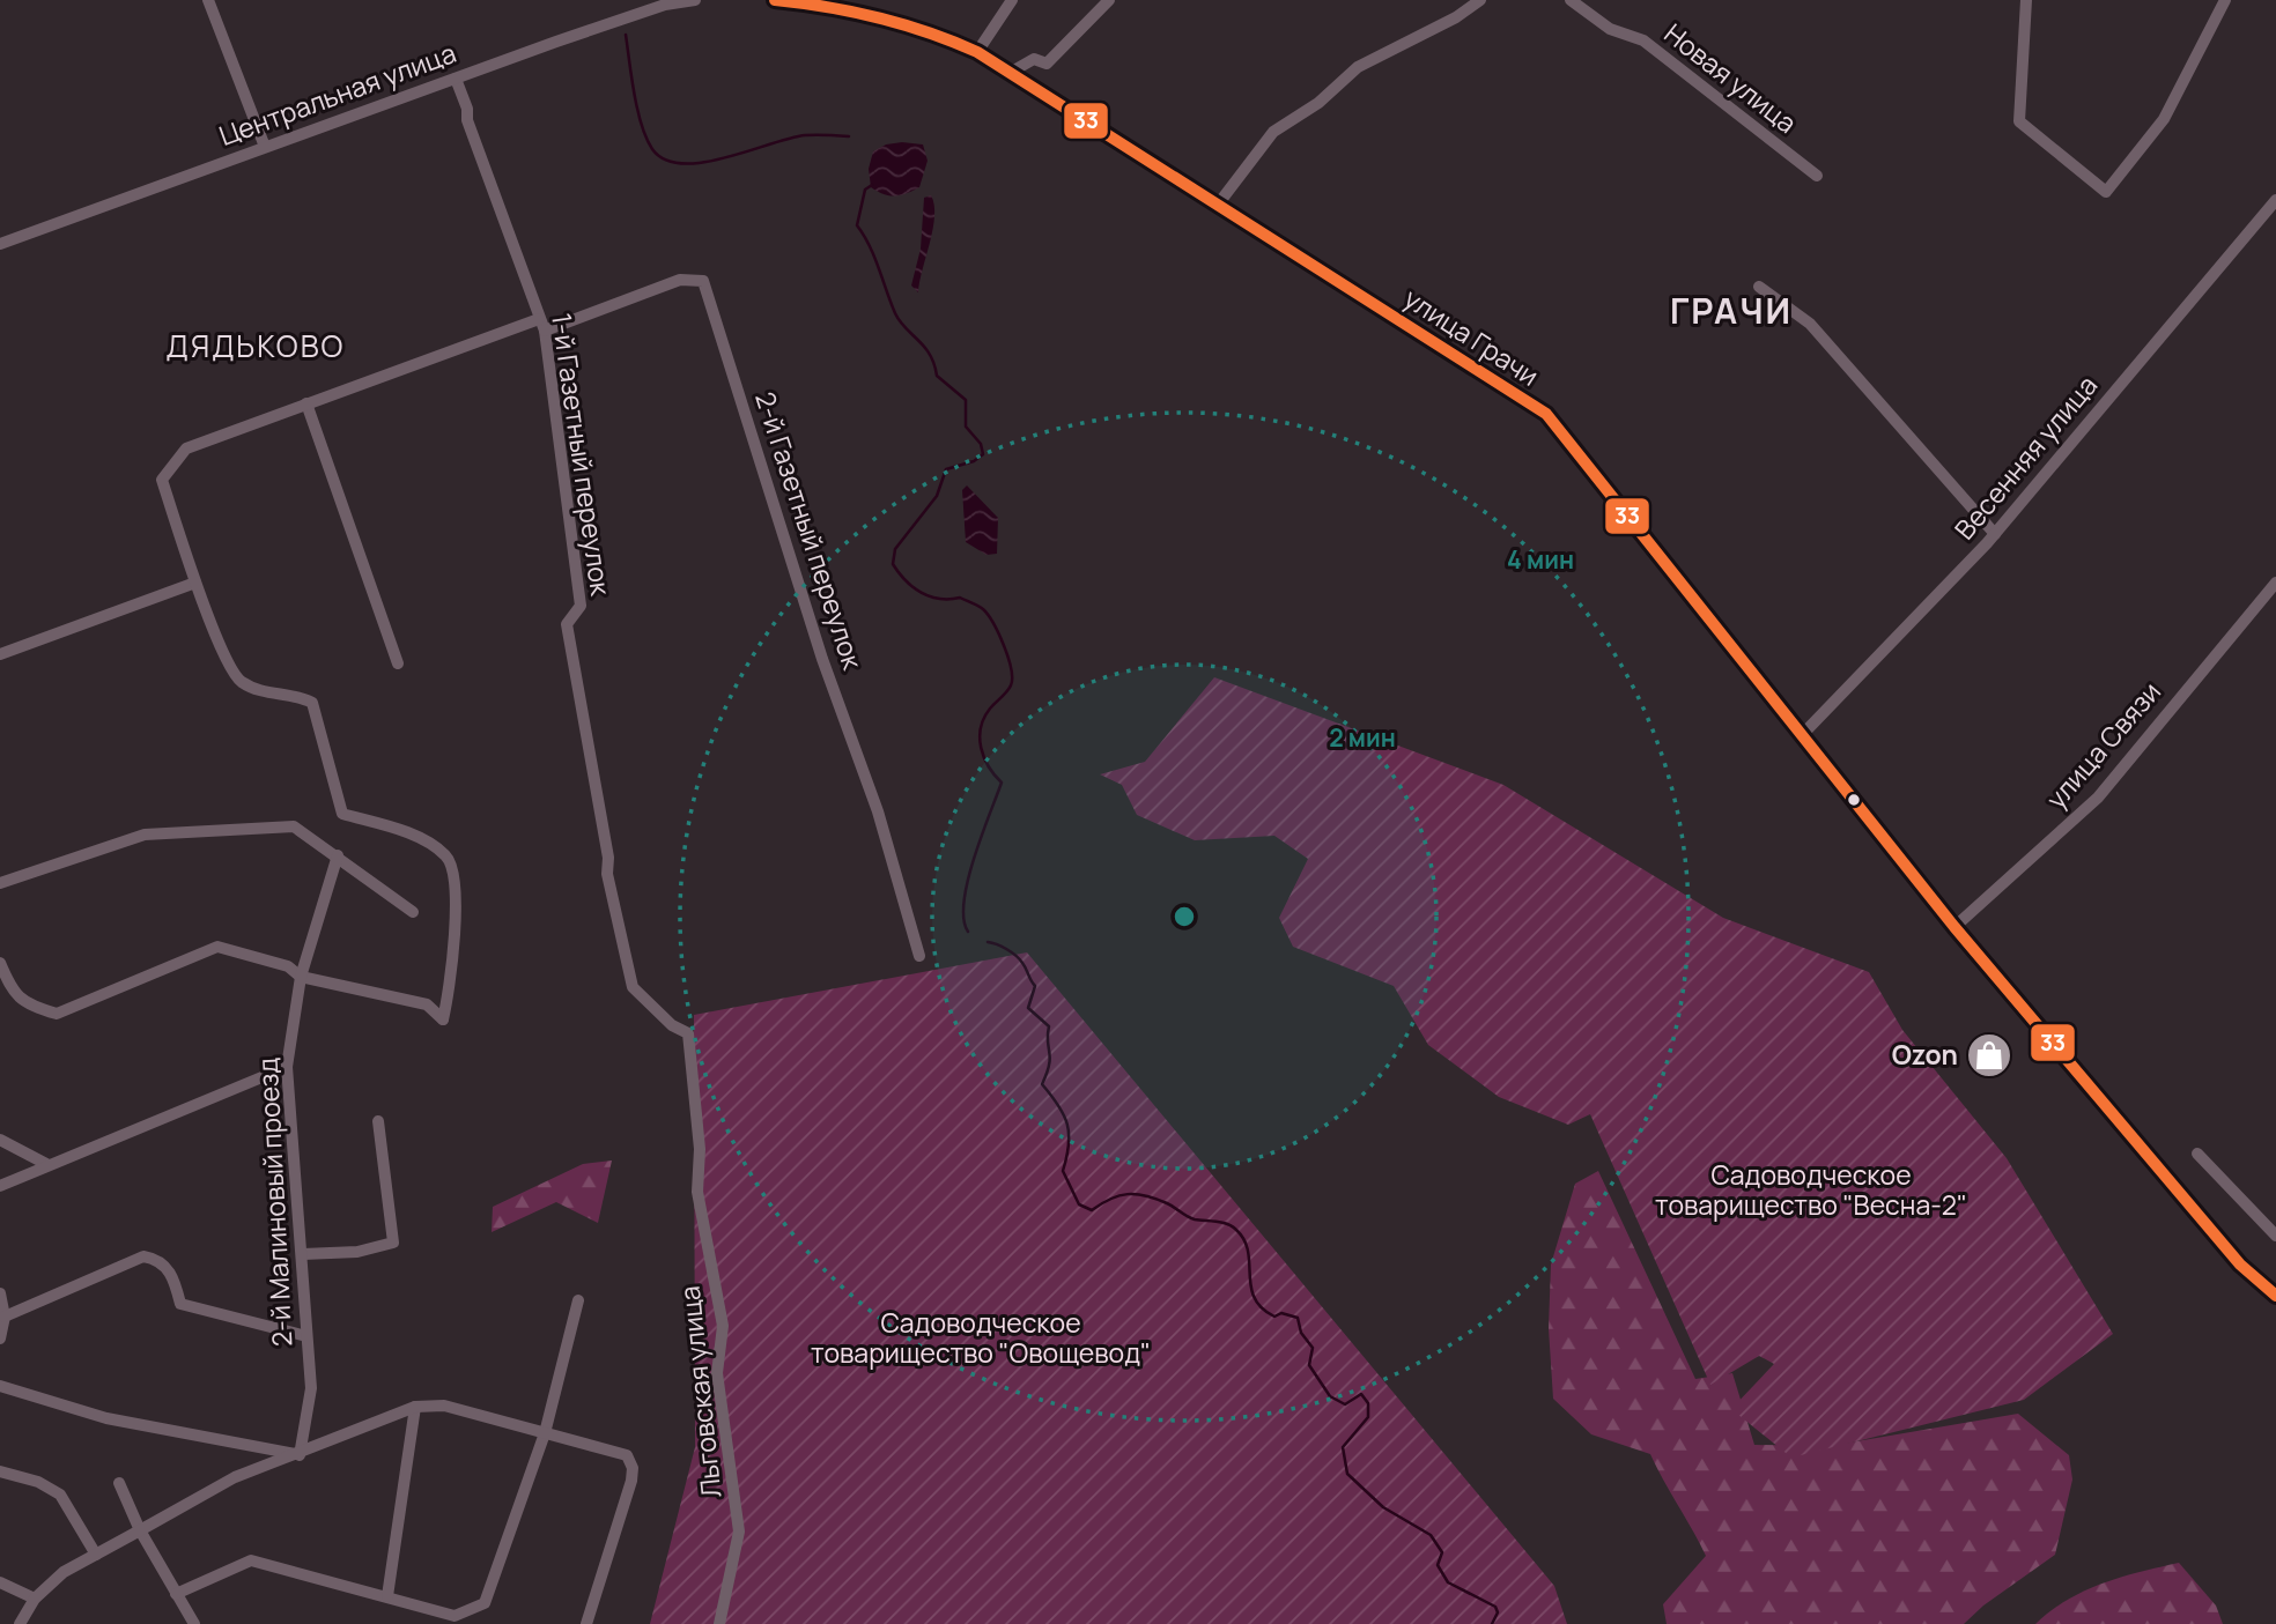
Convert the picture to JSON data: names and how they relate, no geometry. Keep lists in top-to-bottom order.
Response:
{
  "streets": {
    "street": [
      "Новая улица",
      "Центральная улица",
      "улица Грачи",
      "1-й Газетный переулок",
      "Весенняя улица",
      "2-й Газетный переулок",
      "улица Связи",
      "2-й Малиновый проезд",
      "Льговская улица"
    ]
  },
  "crossings": [
    ["Центральная улица", "1-й Газетный переулок"],
    ["улица Грачи", "Весенняя улица"],
    ["улица Грачи", "улица Связи"],
    ["1-й Газетный переулок", "2-й Газетный переулок"],
    ["1-й Газетный переулок", "Льговская улица"]
  ],
  "districts": ["ГРАЧИ", "ДЯДЬКОВО"],
  "parks": ["Садоводческое товарищество \"Весна-2\"", "Садоводческое товарищество \"Овощевод\""],
  "places": {
    "shop": ["Ozon"]
  },
  "lines": ["transit line 33"],
  "rings": ["4 мин", "2 мин"]
}
